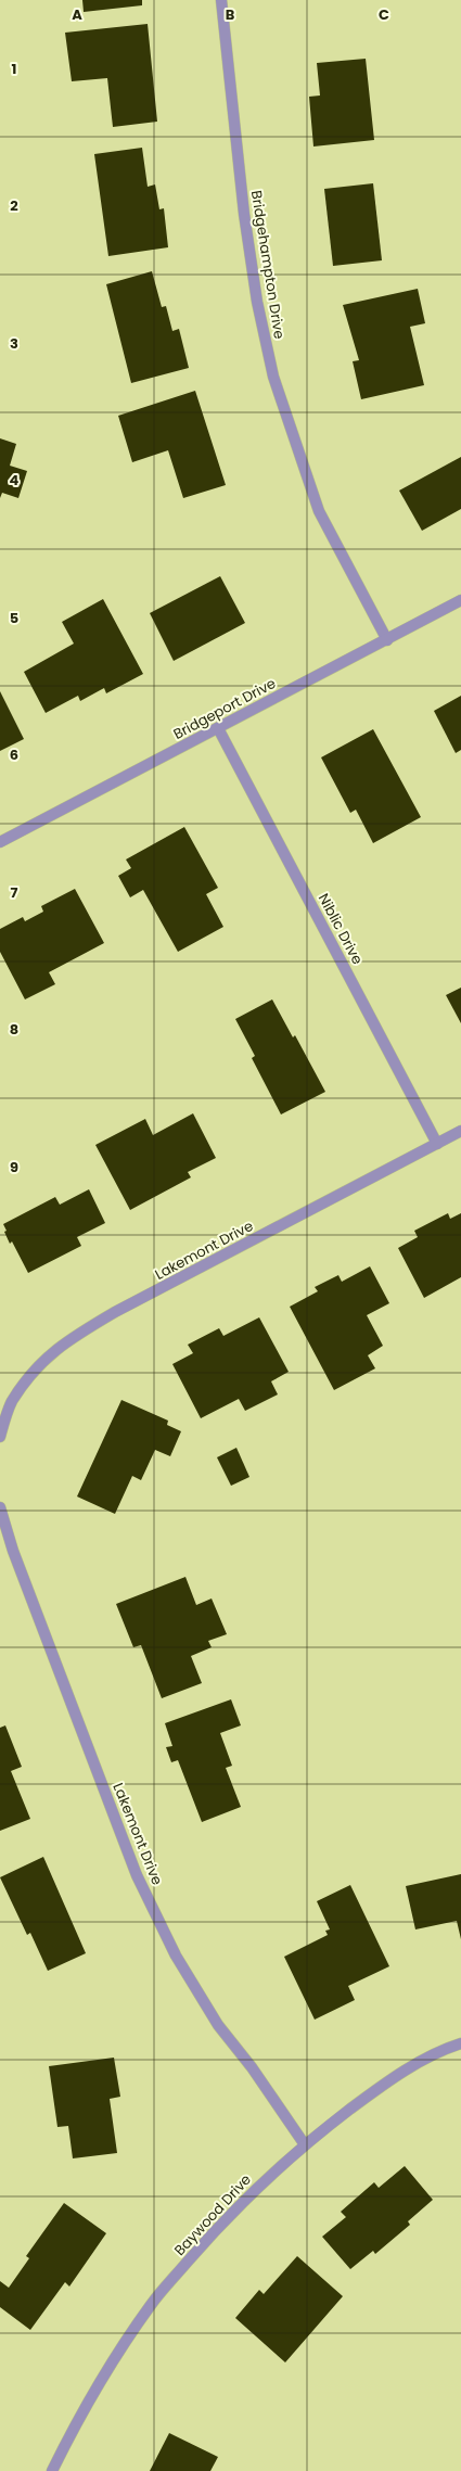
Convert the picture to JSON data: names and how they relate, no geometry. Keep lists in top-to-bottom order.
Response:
{
  "streets": {
    "street": [
      "Bridgehampton Drive",
      "Bridgeport Drive",
      "Niblic Drive",
      "Lakemont Drive",
      "Baywood Drive"
    ]
  },
  "crossings": [
    ["Bridgehampton Drive", "Bridgeport Drive"],
    ["Bridgeport Drive", "Niblic Drive"],
    ["Niblic Drive", "Lakemont Drive"],
    ["Lakemont Drive", "Baywood Drive"]
  ],
  "grid": {
    "columns": ["A", "B", "C"],
    "rows": [
      "1",
      "2",
      "3",
      "4",
      "5",
      "6",
      "7",
      "8",
      "9"
    ]
  }
}
